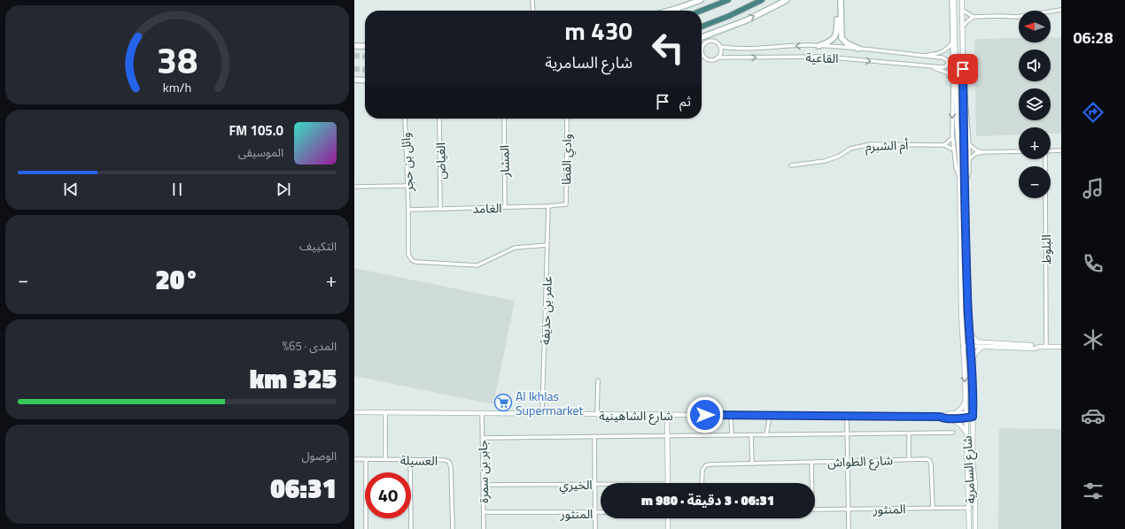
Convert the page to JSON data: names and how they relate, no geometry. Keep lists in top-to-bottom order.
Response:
{
  "streets": {
    "street": [
      "القاعية",
      "أم الشبرم",
      "وادي القطا",
      "الغياض",
      "المشار",
      "وائل بن حجر",
      "الغامد",
      "البلوط",
      "عامر بن حذيفة",
      "شارع الشاهينية",
      "العسيلة",
      "شارع الطواش",
      "شارع السامرية",
      "جابر بن سمرة",
      "الخيري",
      "المنثور"
    ]
  },
  "crossings": [
    ["القاعية", "شارع السامرية"],
    ["أم الشبرم", "شارع السامرية"],
    ["وادي القطا", "الغامد"],
    ["الغياض", "الغامد"],
    ["المشار", "الغامد"],
    ["وائل بن حجر", "الغامد"],
    ["وائل بن حجر", "عامر بن حذيفة"],
    ["الغامد", "عامر بن حذيفة"],
    ["عامر بن حذيفة", "شارع الشاهينية"],
    ["شارع الشاهينية", "العسيلة"],
    ["شارع الشاهينية", "شارع الطواش"],
    ["شارع الشاهينية", "شارع السامرية"],
    ["شارع الشاهينية", "جابر بن سمرة"],
    ["شارع الطواش", "المنثور"],
    ["شارع السامرية", "المنثور"],
    ["جابر بن سمرة", "الخيري"],
    ["جابر بن سمرة", "المنثور"]
  ],
  "places": {
    "supermarket": ["Al Ikhlas Supermarket"]
  },
  "north": "left",
  "page": {
    "tabs": "06:28",
    "map_buttons": ["+", "−"],
    "turn": ["430 m", "شارع السامرية"],
    "then": "ثم",
    "song": ["105.0 FM", "الموسيقى"],
    "tile": [
      "التكييف",
      ["المدى · 65%", "325 km"],
      ["الوصول", "06:31"]
    ],
    "heat": ["−", "20°", "+"],
    "limit": "40",
    "trip": "06:31 · 3 دقيقة · 980 m",
    "gauge": ["38", "km/h"]
  }
}
